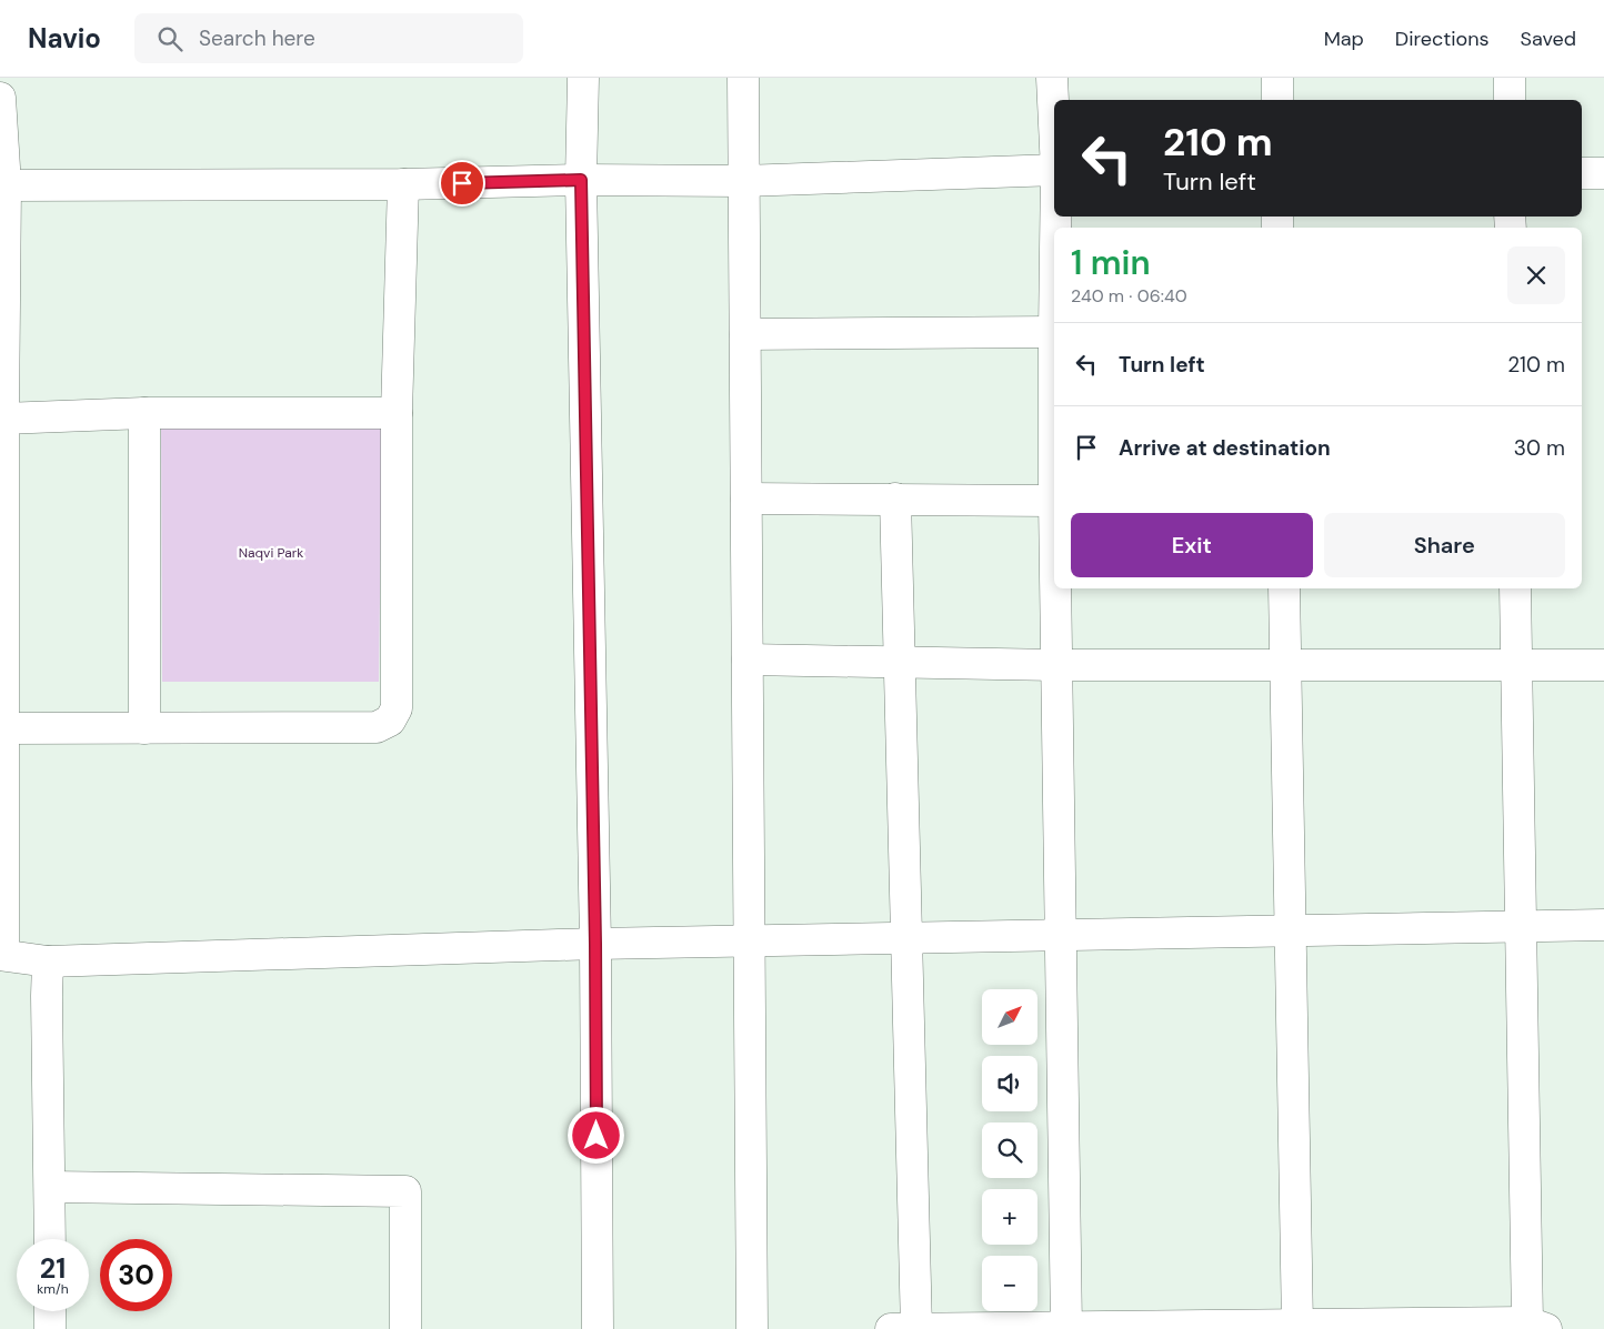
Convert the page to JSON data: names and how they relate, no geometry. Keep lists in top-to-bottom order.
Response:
{
  "parks": ["Naqvi Park"],
  "north": "top right",
  "page": {
    "header": "Navio",
    "search": "Search here",
    "nav": ["Map", "Directions", "Saved"],
    "turn": ["210 m", "Turn left"],
    "heading": ["1 min", "240 m · 06:40"],
    "list": [
      {
        "name": "Turn left",
        "value": "210 m"
      },
      {
        "name": "Arrive at destination",
        "value": "30 m"
      }
    ],
    "buttons": ["Exit", "Share"],
    "map_buttons": ["+", "−"],
    "speed": "21 km/h",
    "limit": "30"
  }
}
